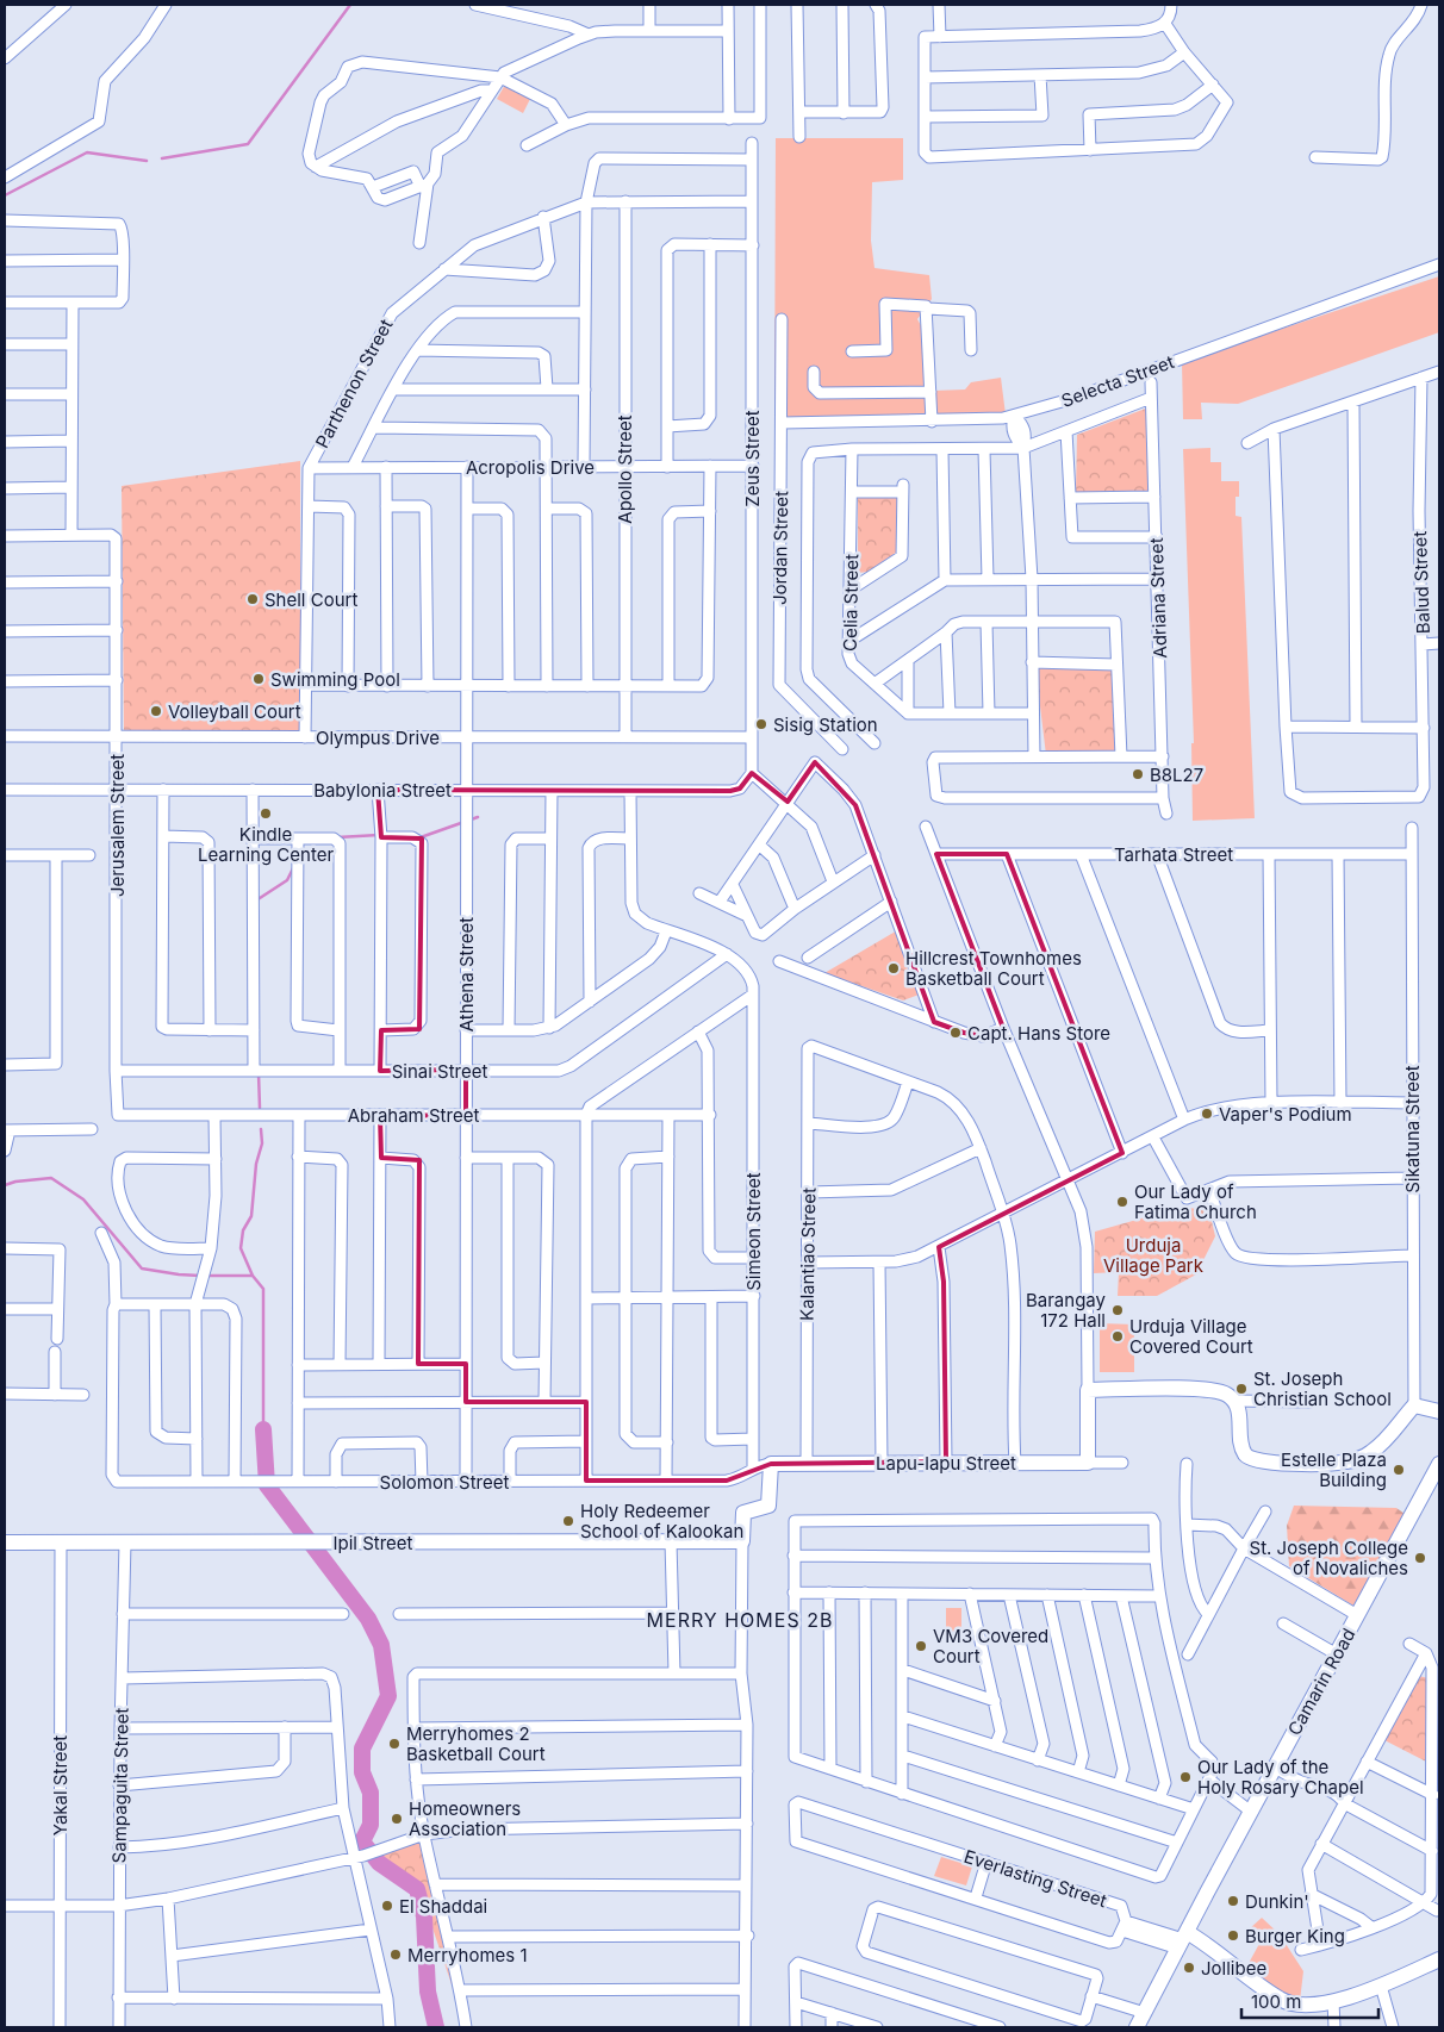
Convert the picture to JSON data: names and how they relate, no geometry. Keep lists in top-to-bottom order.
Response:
{
  "streets": {
    "street": [
      "Selecta Street",
      "Parthenon Street",
      "Zeus Street",
      "Acropolis Drive",
      "Apollo Street",
      "Jordan Street",
      "Balud Street",
      "Adriana Street",
      "Celia Street",
      "Olympus Drive",
      "Babylonia Street",
      "Jerusalem Street",
      "Tarhata Street",
      "Athena Street",
      "Sinai Street",
      "Abraham Street",
      "Sikatuna Street",
      "Simeon Street",
      "Kalantiao Street",
      "Lapu-lapu Street",
      "Solomon Street",
      "Ipil Street",
      "Camarin Road",
      "Yakal Street",
      "Sampaguita Street",
      "Everlasting Street"
    ]
  },
  "crossings": [
    ["Selecta Street", "Jordan Street"],
    ["Parthenon Street", "Zeus Street"],
    ["Parthenon Street", "Acropolis Drive"],
    ["Parthenon Street", "Apollo Street"],
    ["Parthenon Street", "Olympus Drive"],
    ["Zeus Street", "Acropolis Drive"],
    ["Zeus Street", "Olympus Drive"],
    ["Zeus Street", "Babylonia Street"],
    ["Acropolis Drive", "Apollo Street"],
    ["Acropolis Drive", "Athena Street"],
    ["Apollo Street", "Olympus Drive"],
    ["Olympus Drive", "Jerusalem Street"],
    ["Olympus Drive", "Athena Street"],
    ["Babylonia Street", "Jerusalem Street"],
    ["Babylonia Street", "Athena Street"],
    ["Jerusalem Street", "Sinai Street"],
    ["Jerusalem Street", "Abraham Street"],
    ["Tarhata Street", "Sikatuna Street"],
    ["Athena Street", "Sinai Street"],
    ["Athena Street", "Abraham Street"],
    ["Athena Street", "Solomon Street"],
    ["Sinai Street", "Simeon Street"],
    ["Simeon Street", "Solomon Street"],
    ["Kalantiao Street", "Lapu-lapu Street"],
    ["Lapu-lapu Street", "Solomon Street"],
    ["Ipil Street", "Yakal Street"],
    ["Ipil Street", "Sampaguita Street"]
  ],
  "districts": ["MERRY HOMES 2B"],
  "parks": ["Urduja Village Park"],
  "places": [
    "Shell Court",
    "Swimming Pool",
    "Volleyball Court",
    "Sisig Station",
    "B8L27",
    "Kindle Learning Center",
    "Hillcrest Townhomes Basketball Court",
    "Capt. Hans Store",
    "Vaper's Podium",
    "Our Lady of Fatima Church",
    "Barangay 172 Hall",
    "Urduja Village Covered Court",
    "St. Joseph Christian School",
    "Estelle Plaza Building",
    "Holy Redeemer School of Kalookan",
    "St. Joseph College of Novaliches",
    "VM3 Covered Court",
    "Merryhomes 2 Basketball Court",
    "Our Lady of the Holy Rosary Chapel",
    "Homeowners Association",
    "Dunkin'",
    "El Shaddai",
    "Burger King",
    "Merryhomes 1",
    "Jollibee"
  ],
  "scale_bar": "100 m"
}
